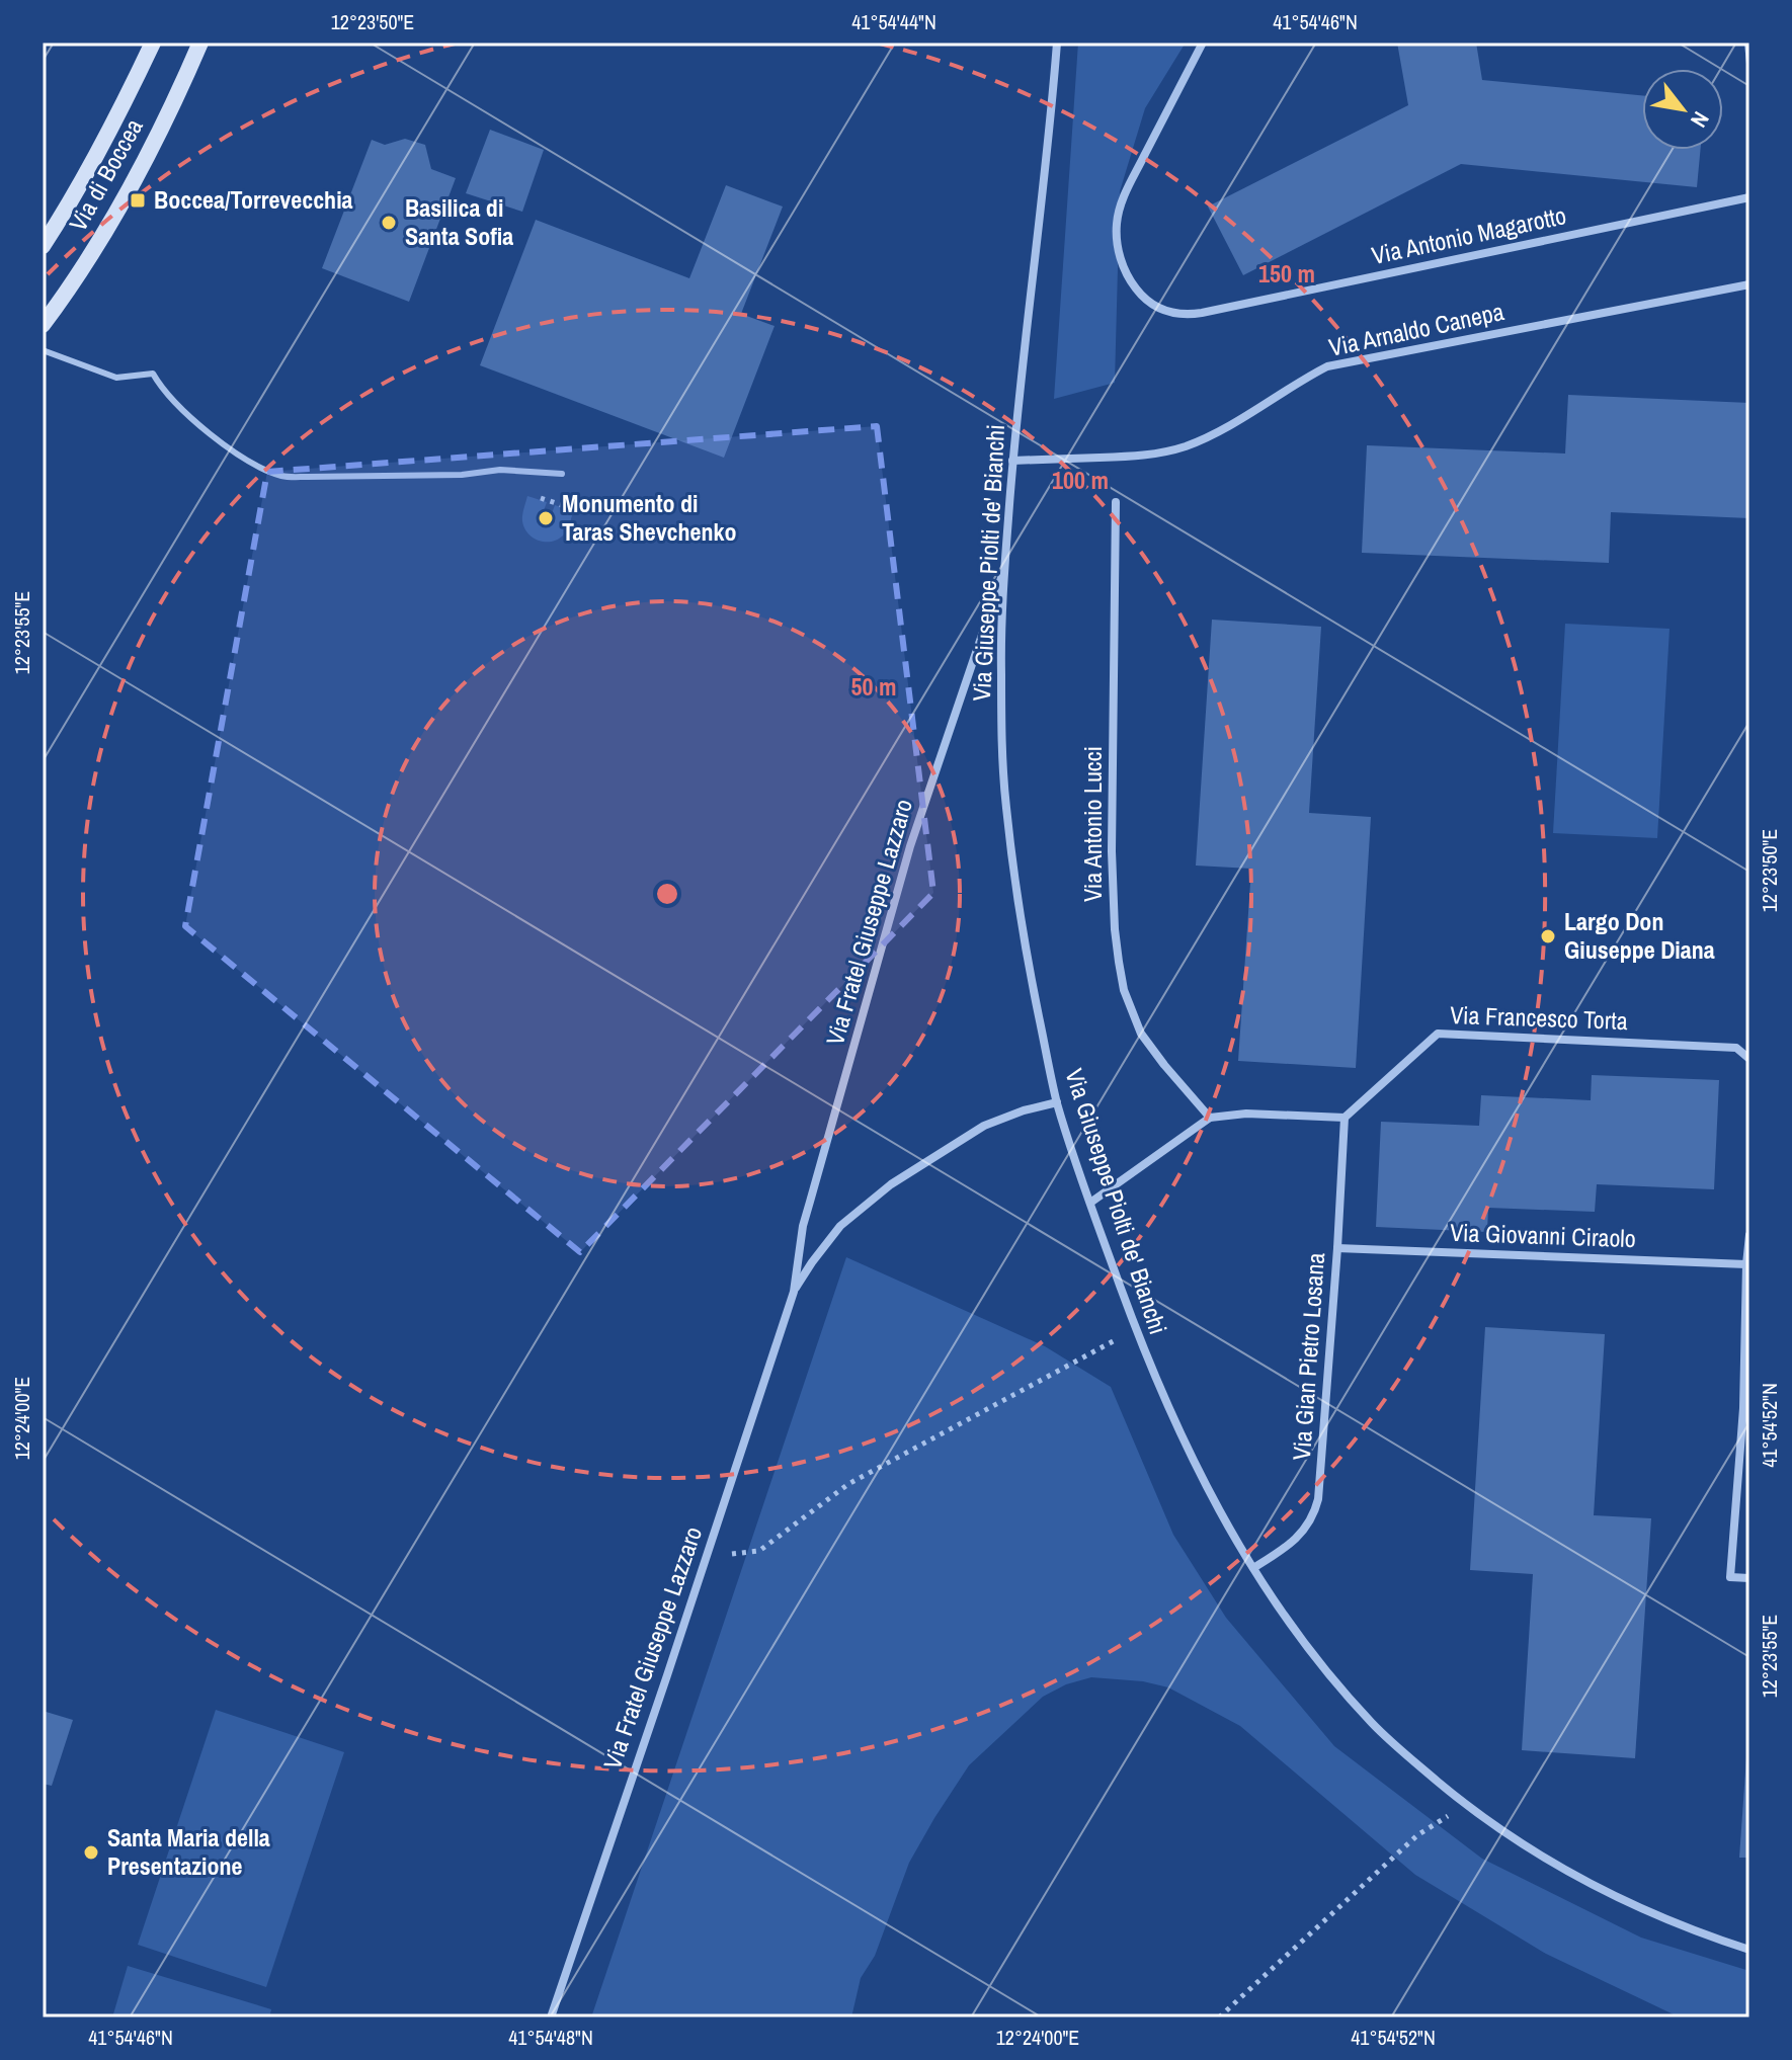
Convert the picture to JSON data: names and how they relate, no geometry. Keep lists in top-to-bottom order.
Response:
{
  "streets": {
    "main road": ["Via di Boccea"],
    "street": [
      "Via Antonio Magarotto",
      "Via Arnaldo Canepa",
      "Via Giuseppe Piolti de' Bianchi",
      "Via Antonio Lucci",
      "Via Fratel Giuseppe Lazzaro",
      "Via Francesco Torta",
      "Via Giovanni Ciraolo",
      "Via Gian Pietro Losana"
    ]
  },
  "crossings": [
    ["Via Arnaldo Canepa", "Via Giuseppe Piolti de' Bianchi"],
    ["Via Giuseppe Piolti de' Bianchi", "Via Fratel Giuseppe Lazzaro"],
    ["Via Giuseppe Piolti de' Bianchi", "Via Gian Pietro Losana"],
    ["Via Francesco Torta", "Via Gian Pietro Losana"],
    ["Via Giovanni Ciraolo", "Via Gian Pietro Losana"]
  ],
  "places": {
    "transit": ["Boccea/Torrevecchia"],
    "other": [
      "Basilica di Santa Sofia",
      "Monumento di Taras Shevchenko",
      "Largo Don Giuseppe Diana",
      "Santa Maria della Presentazione"
    ]
  },
  "north": "bottom right",
  "coordinates": [
    "12°23'50\"E",
    "41°54'44\"N",
    "41°54'46\"N",
    "12°23'55\"E",
    "12°24'00\"E",
    "41°54'52\"N",
    "41°54'48\"N"
  ],
  "rings": ["150 m", "100 m", "50 m"]
}
